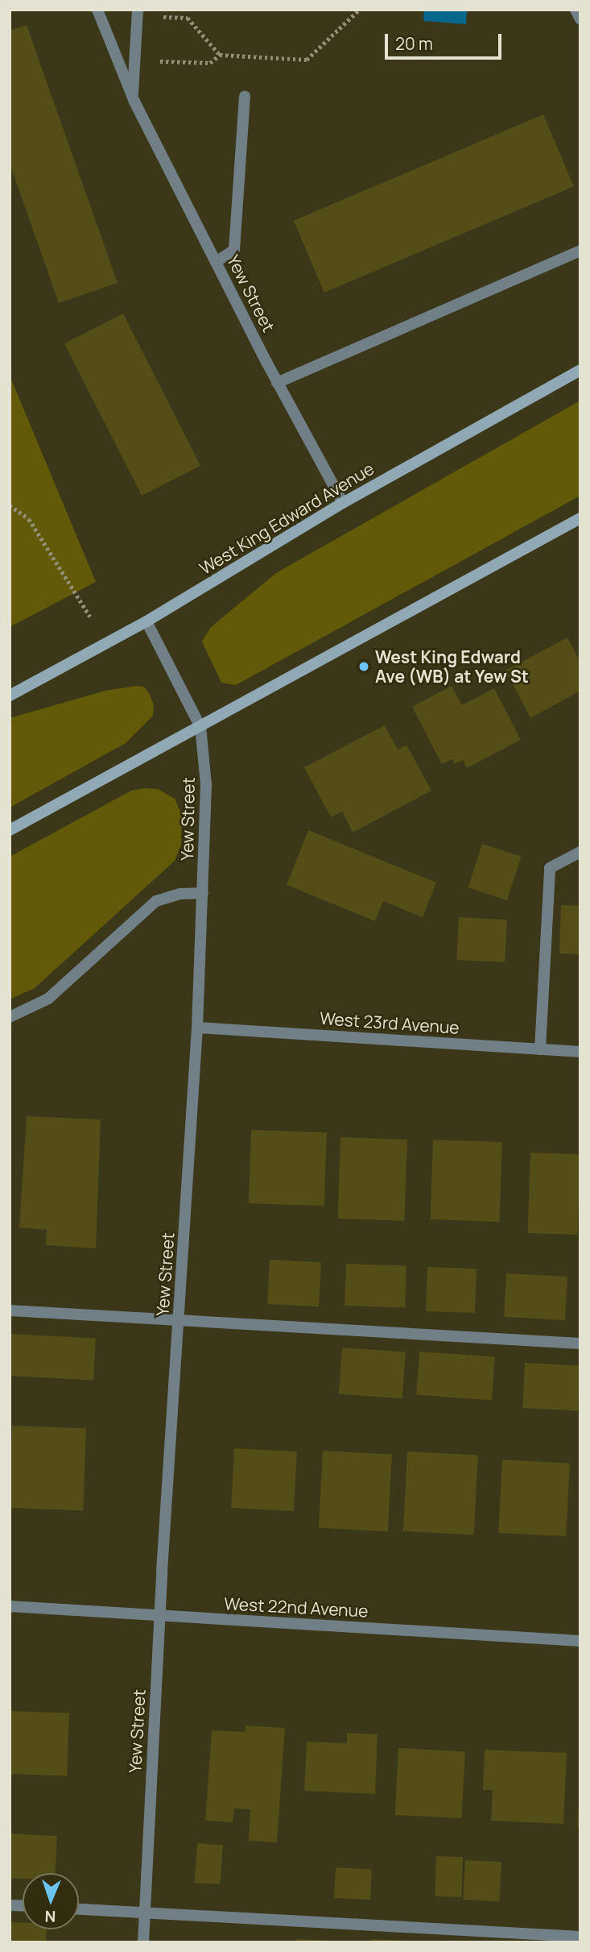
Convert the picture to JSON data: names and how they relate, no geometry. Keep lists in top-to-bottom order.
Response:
{
  "streets": {
    "main road": ["West King Edward Avenue"],
    "street": ["Yew Street", "West 23rd Avenue", "West 22nd Avenue"]
  },
  "crossings": [
    ["Yew Street", "West King Edward Avenue"],
    ["Yew Street", "West 23rd Avenue"],
    ["Yew Street", "West 22nd Avenue"]
  ],
  "places": ["West King Edward Ave (WB) at Yew St"],
  "scale_bar": "20 m",
  "north": "bottom"
}
